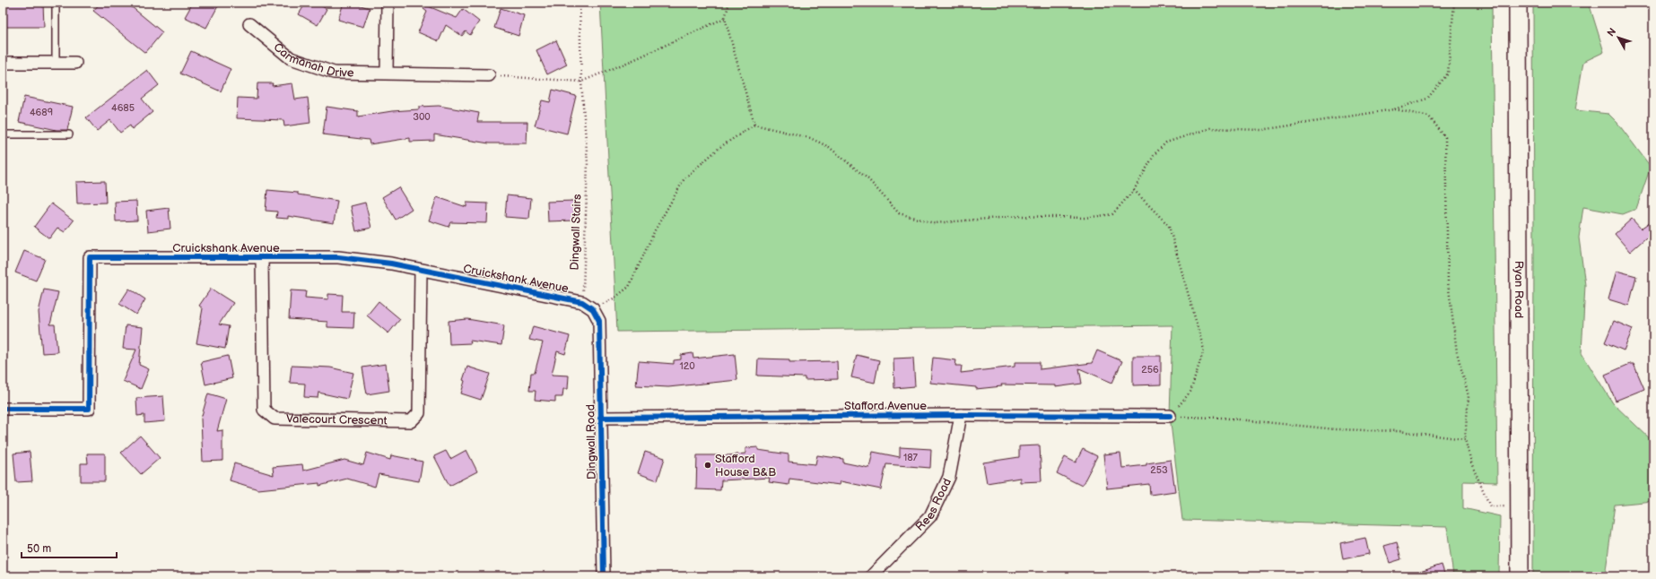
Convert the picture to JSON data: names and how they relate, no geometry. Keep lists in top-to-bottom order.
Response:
{
  "streets": {
    "main road": ["Ryan Road"],
    "street": [
      "Carmanah Drive",
      "Cruickshank Avenue",
      "Stafford Avenue",
      "Valecourt Crescent",
      "Dingwall Road",
      "Rees Road"
    ],
    "path": ["Dingwall Stairs"]
  },
  "crossings": [
    ["Dingwall Stairs", "Cruickshank Avenue"],
    ["Cruickshank Avenue", "Valecourt Crescent"],
    ["Cruickshank Avenue", "Dingwall Road"],
    ["Stafford Avenue", "Dingwall Road"],
    ["Stafford Avenue", "Rees Road"]
  ],
  "places": ["Stafford House B&B"],
  "house_numbers": [
    "4685",
    "4689",
    "300",
    "120",
    "256",
    "187",
    "253"
  ],
  "scale_bar": "50 m",
  "north": "top left"
}
